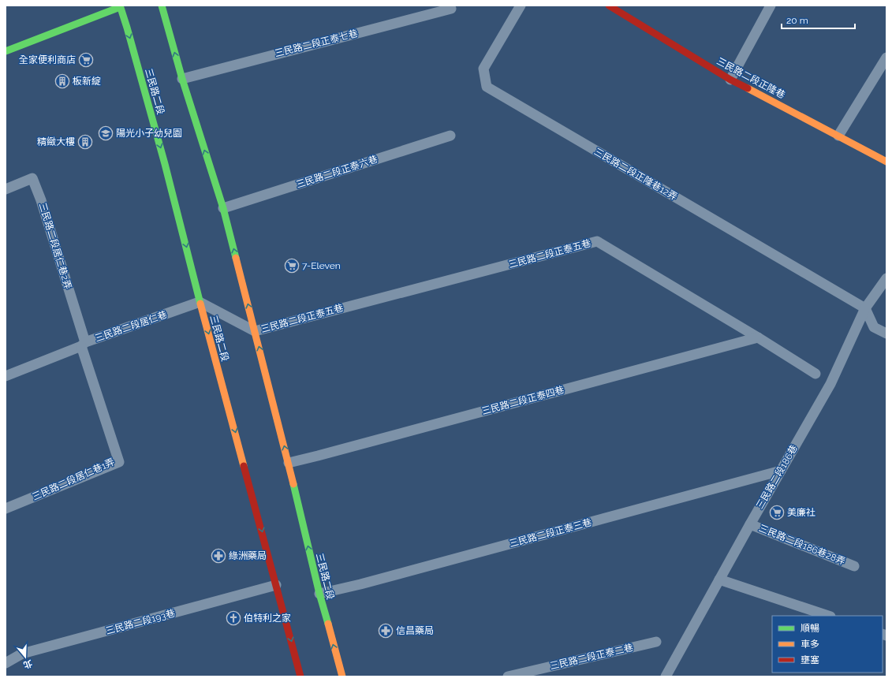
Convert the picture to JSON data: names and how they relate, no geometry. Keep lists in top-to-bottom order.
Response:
{
  "streets": {
    "street": ["三民路二段正隆巷", "三民路二段"],
    "lane": [
      "三民路二段正泰七巷",
      "三民路二段正泰六巷",
      "三民路二段正隆巷12弄",
      "三民路二段居仁巷2弄",
      "三民路二段正泰五巷",
      "三民路二段居仁巷",
      "三民路二段正泰四巷",
      "三民路二段186巷",
      "三民路二段居仁巷1弄",
      "三民路二段正泰三巷",
      "三民路二段186巷28弄",
      "三民路二段193巷",
      "三民路二段正泰二巷"
    ]
  },
  "crossings": [
    ["三民路二段正泰七巷", "三民路二段"],
    ["三民路二段", "三民路二段正泰六巷"],
    ["三民路二段", "三民路二段正泰五巷"],
    ["三民路二段", "三民路二段居仁巷"],
    ["三民路二段", "三民路二段正泰四巷"],
    ["三民路二段", "三民路二段正泰三巷"],
    ["三民路二段", "三民路二段193巷"],
    ["三民路二段正隆巷12弄", "三民路二段186巷"],
    ["三民路二段居仁巷2弄", "三民路二段居仁巷"],
    ["三民路二段居仁巷2弄", "三民路二段居仁巷1弄"],
    ["三民路二段正泰五巷", "三民路二段正泰四巷"],
    ["三民路二段居仁巷", "三民路二段居仁巷1弄"],
    ["三民路二段186巷", "三民路二段正泰三巷"],
    ["三民路二段186巷", "三民路二段186巷28弄"]
  ],
  "places": {
    "supermarket": ["全家便利商店", "7-Eleven", "美廉社"],
    "building": ["板新綻", "精緻大樓"],
    "school or university": ["陽光小子幼兒園"],
    "pharmacy": ["綠洲藥局", "信昌藥局"],
    "church": ["伯特利之家"]
  },
  "legend": ["順暢", "車多", "壅塞"],
  "scale_bar": "20 m",
  "north": "bottom"
}
